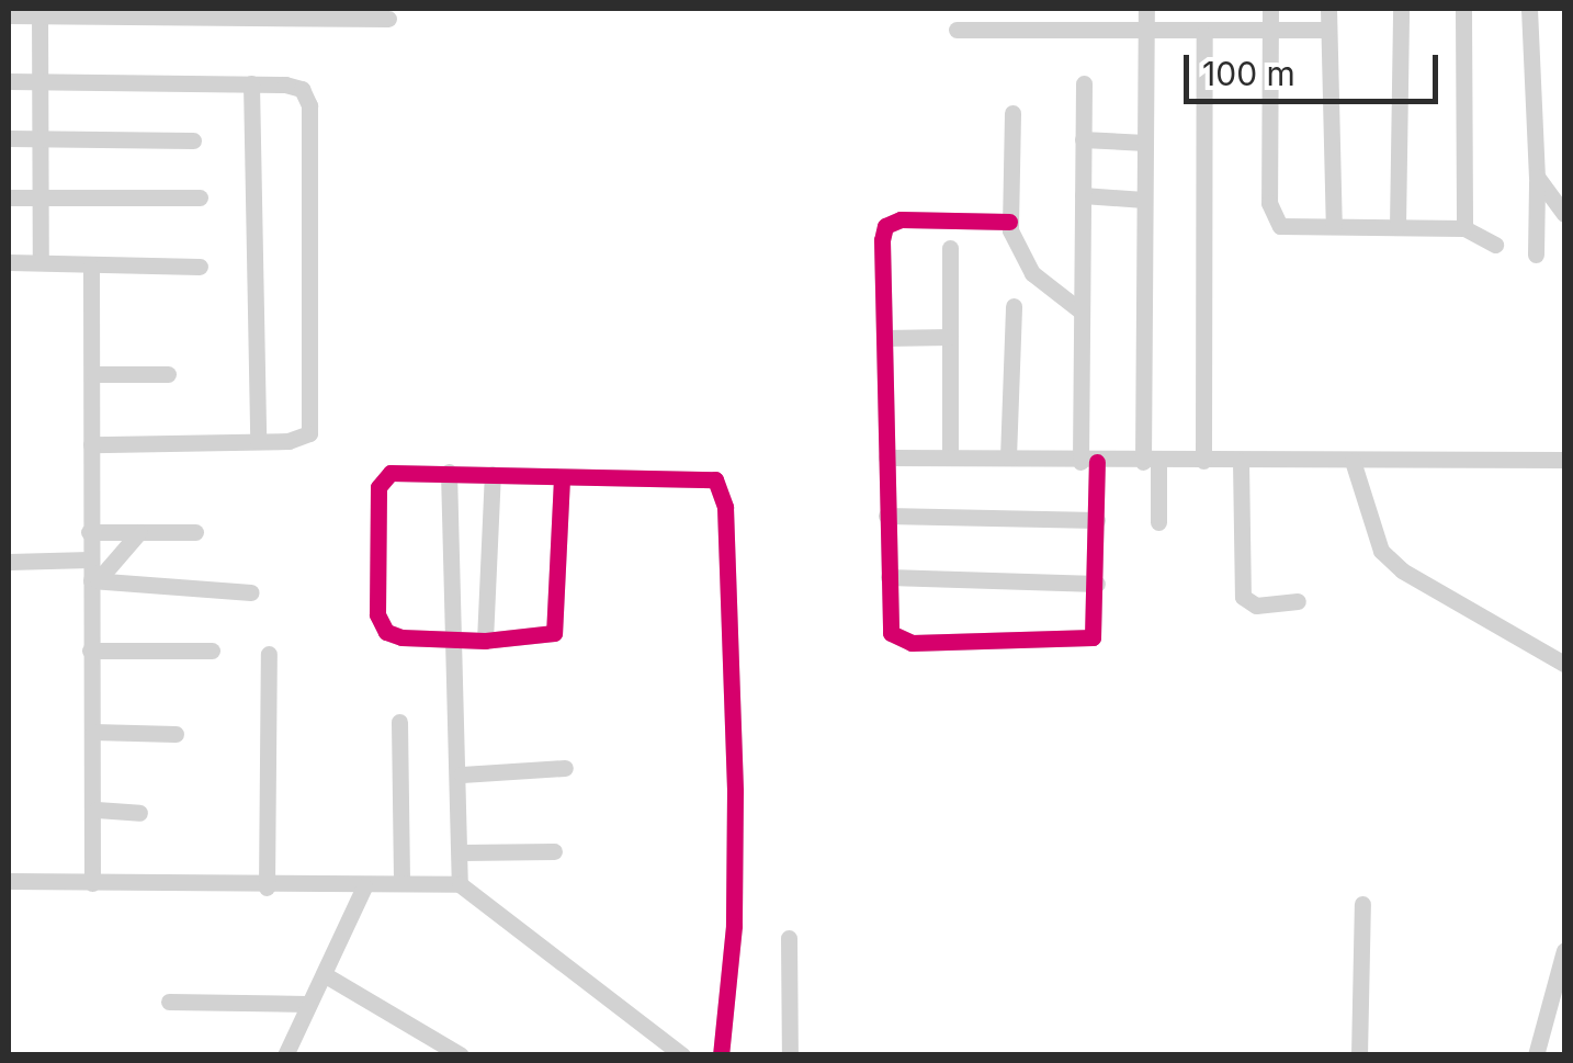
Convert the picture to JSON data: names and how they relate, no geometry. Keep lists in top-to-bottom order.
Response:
{
  "scale_bar": "100 m"
}
